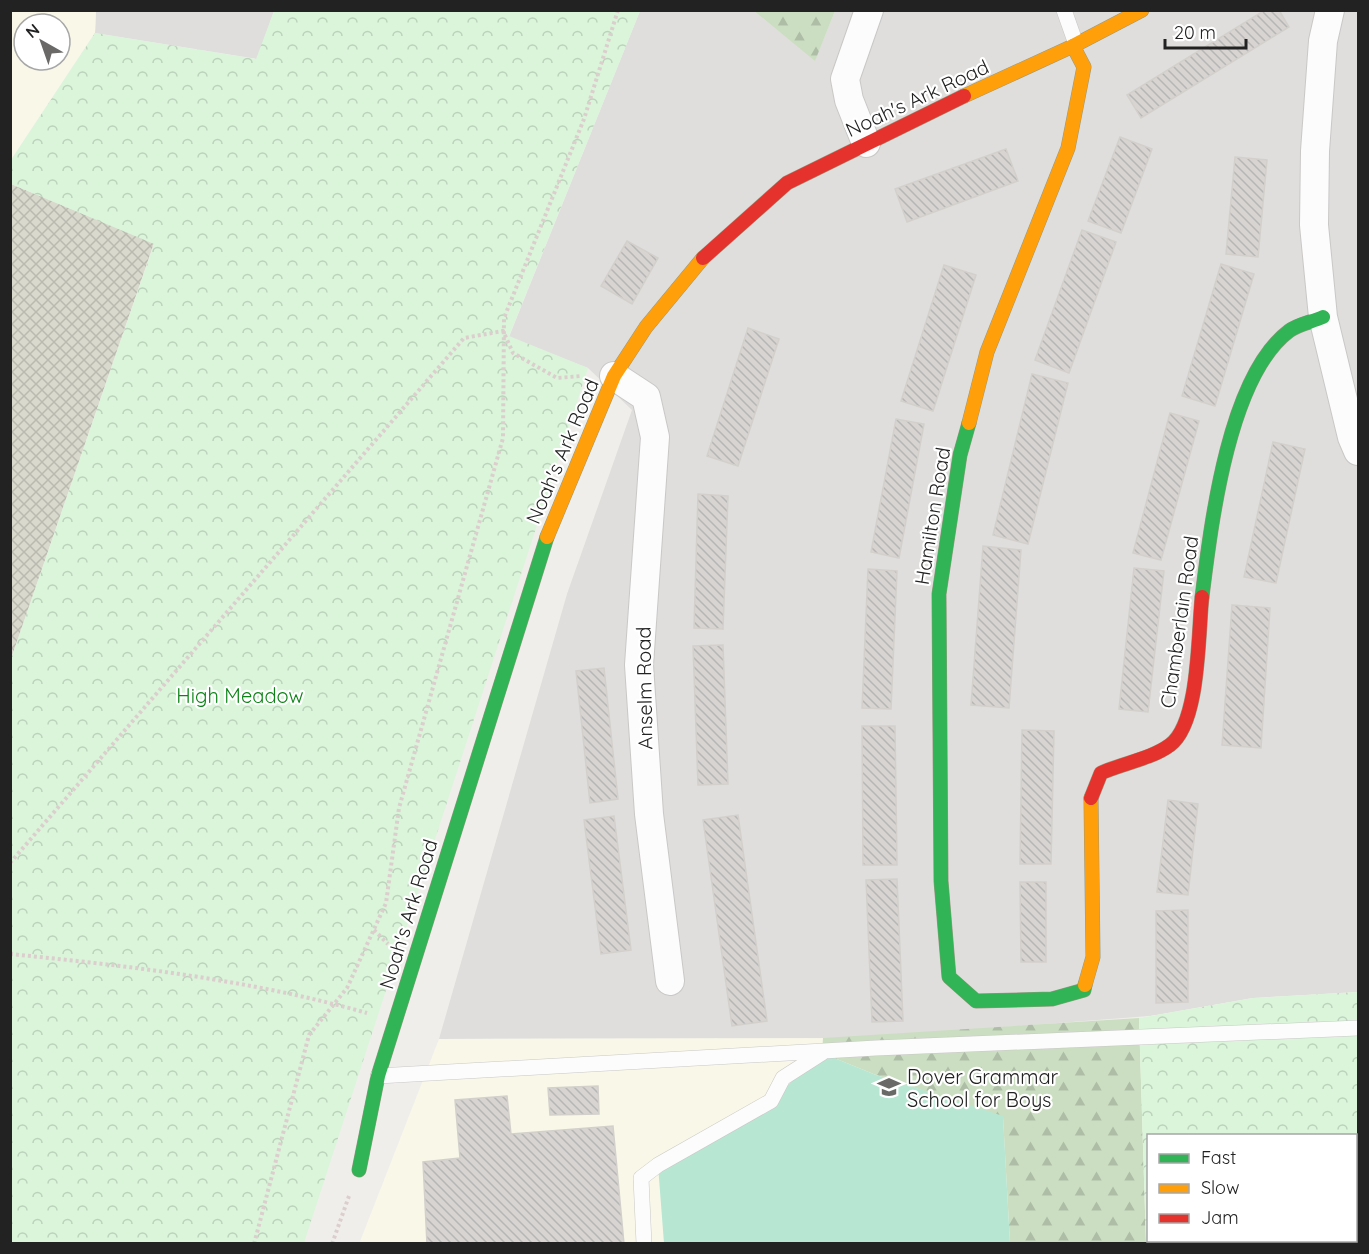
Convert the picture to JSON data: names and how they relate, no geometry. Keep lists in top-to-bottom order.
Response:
{
  "streets": {
    "street": [
      "Noah's Ark Road",
      "Hamilton Road",
      "Chamberlain Road",
      "Anselm Road"
    ]
  },
  "crossings": [
    ["Noah's Ark Road", "Hamilton Road"],
    ["Noah's Ark Road", "Anselm Road"],
    ["Hamilton Road", "Chamberlain Road"]
  ],
  "parks": ["High Meadow"],
  "places": {
    "school or university": ["Dover Grammar School for Boys"]
  },
  "legend": ["Fast", "Slow", "Jam"],
  "scale_bar": "20 m",
  "north": "top left"
}
